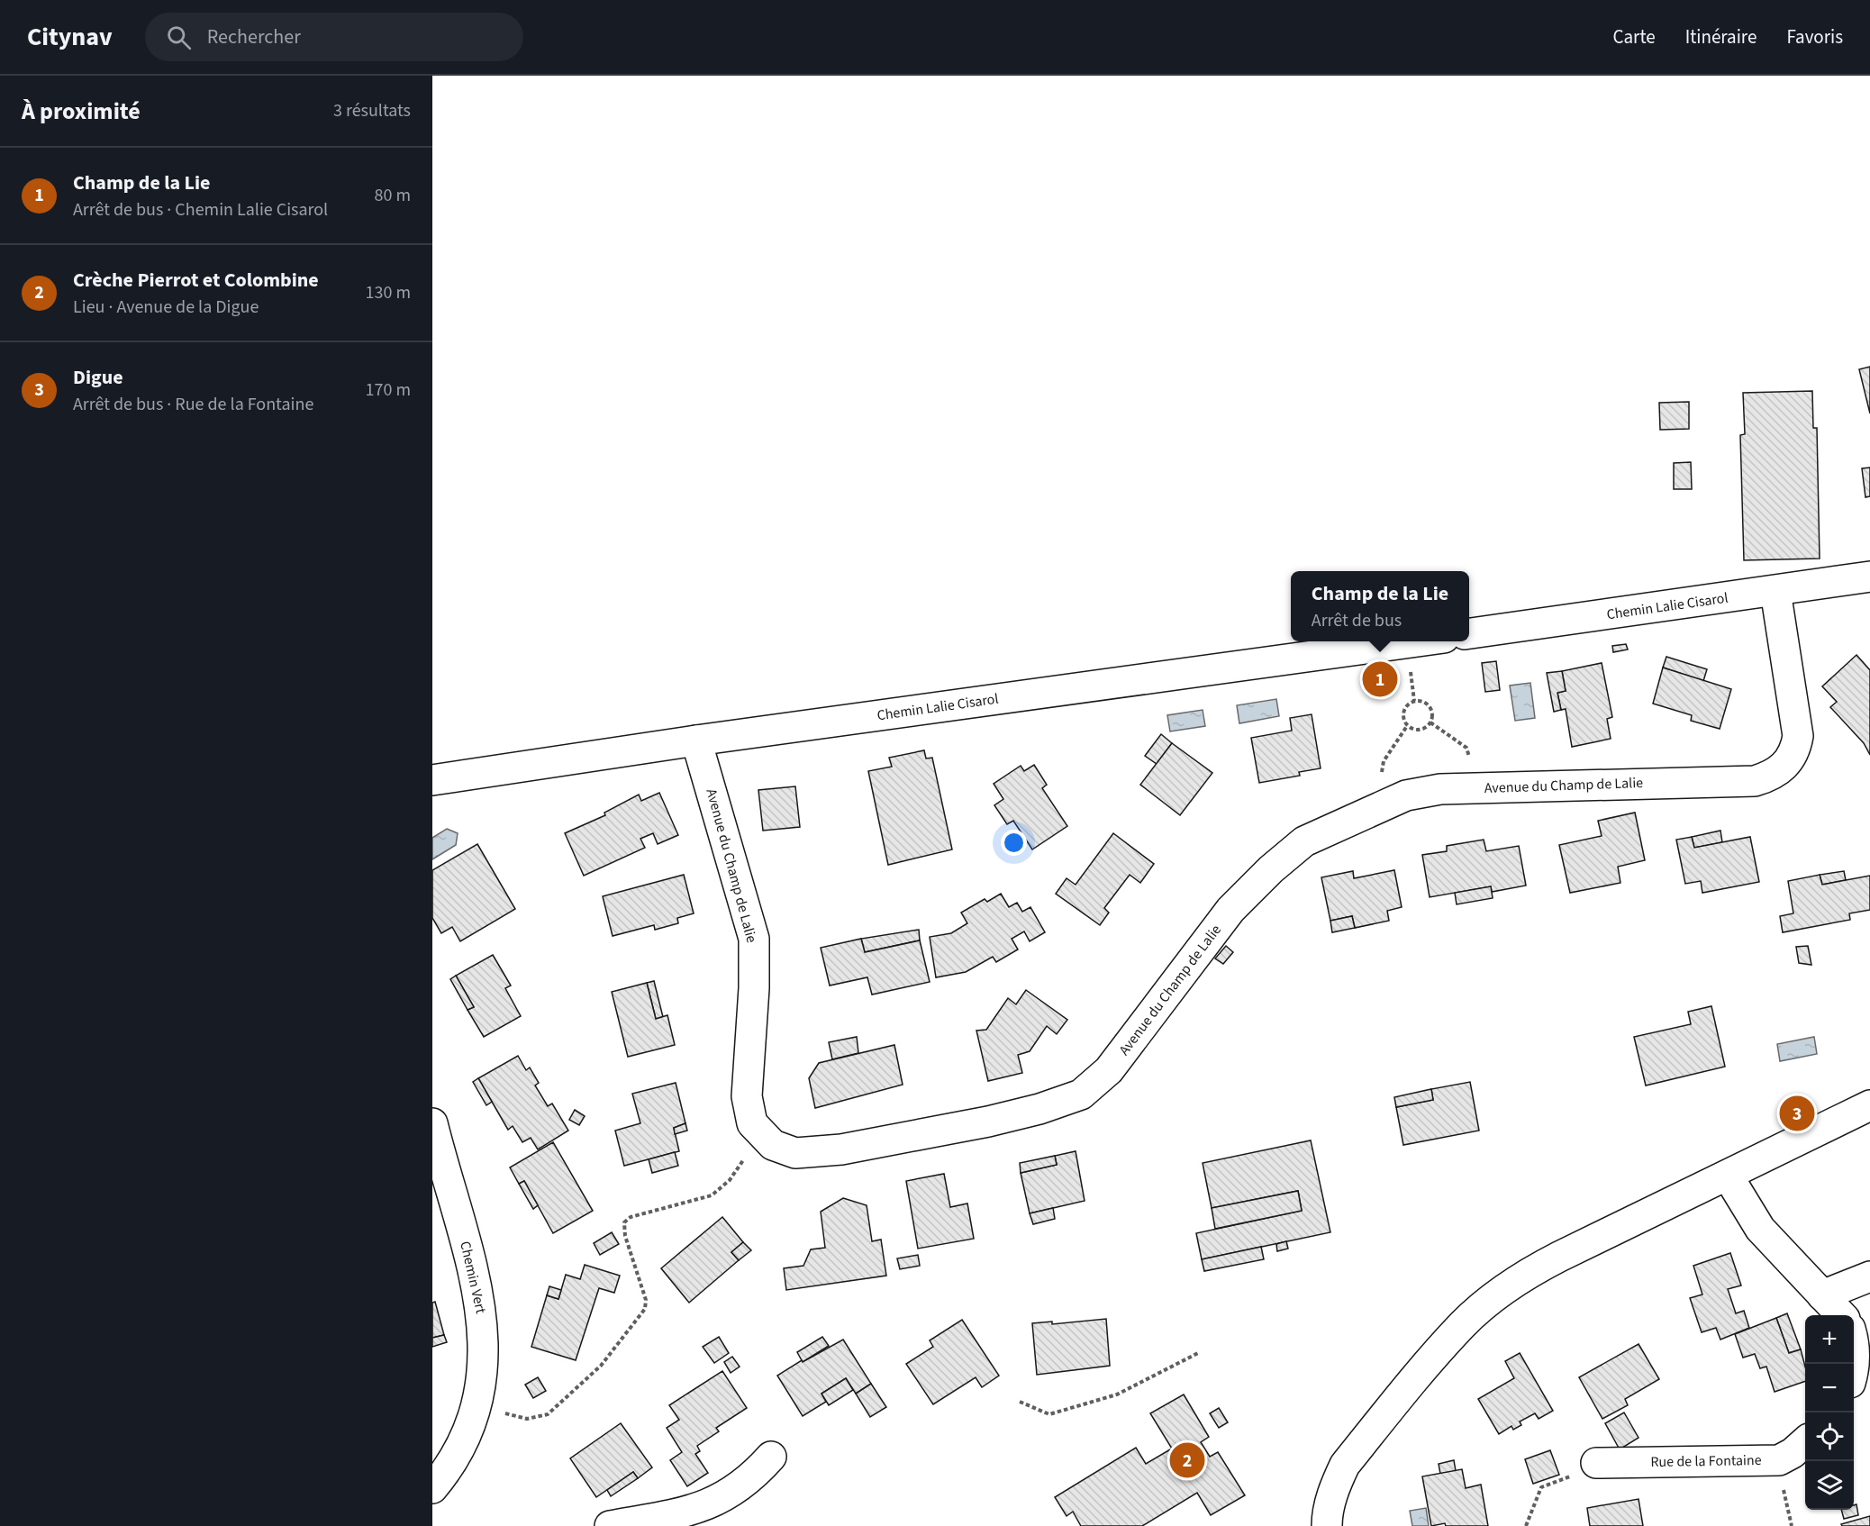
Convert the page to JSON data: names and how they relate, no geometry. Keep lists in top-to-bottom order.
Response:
{
  "streets": {
    "street": [
      "Chemin Lalie Cisarol",
      "Avenue du Champ de Lalie",
      "Chemin Vert",
      "Rue de la Fontaine"
    ]
  },
  "crossings": [
    ["Chemin Lalie Cisarol", "Avenue du Champ de Lalie"]
  ],
  "page": {
    "header": "Citynav",
    "search": "Rechercher",
    "nav": ["Carte", "Itinéraire", "Favoris"],
    "heading": ["À proximité", "3 résultats"],
    "list": [
      {
        "mark": "1",
        "name": "Champ de la Lie",
        "note": "Arrêt de bus · Chemin Lalie Cisarol",
        "value": "80 m"
      },
      {
        "mark": "2",
        "name": "Crèche Pierrot et Colombine",
        "note": "Lieu · Avenue de la Digue",
        "value": "130 m"
      },
      {
        "mark": "3",
        "name": "Digue",
        "note": "Arrêt de bus · Rue de la Fontaine",
        "value": "170 m"
      }
    ],
    "popup": ["Champ de la Lie", "Arrêt de bus"],
    "pins": ["1", "3", "2"],
    "map_buttons": ["+", "−"]
  }
}
